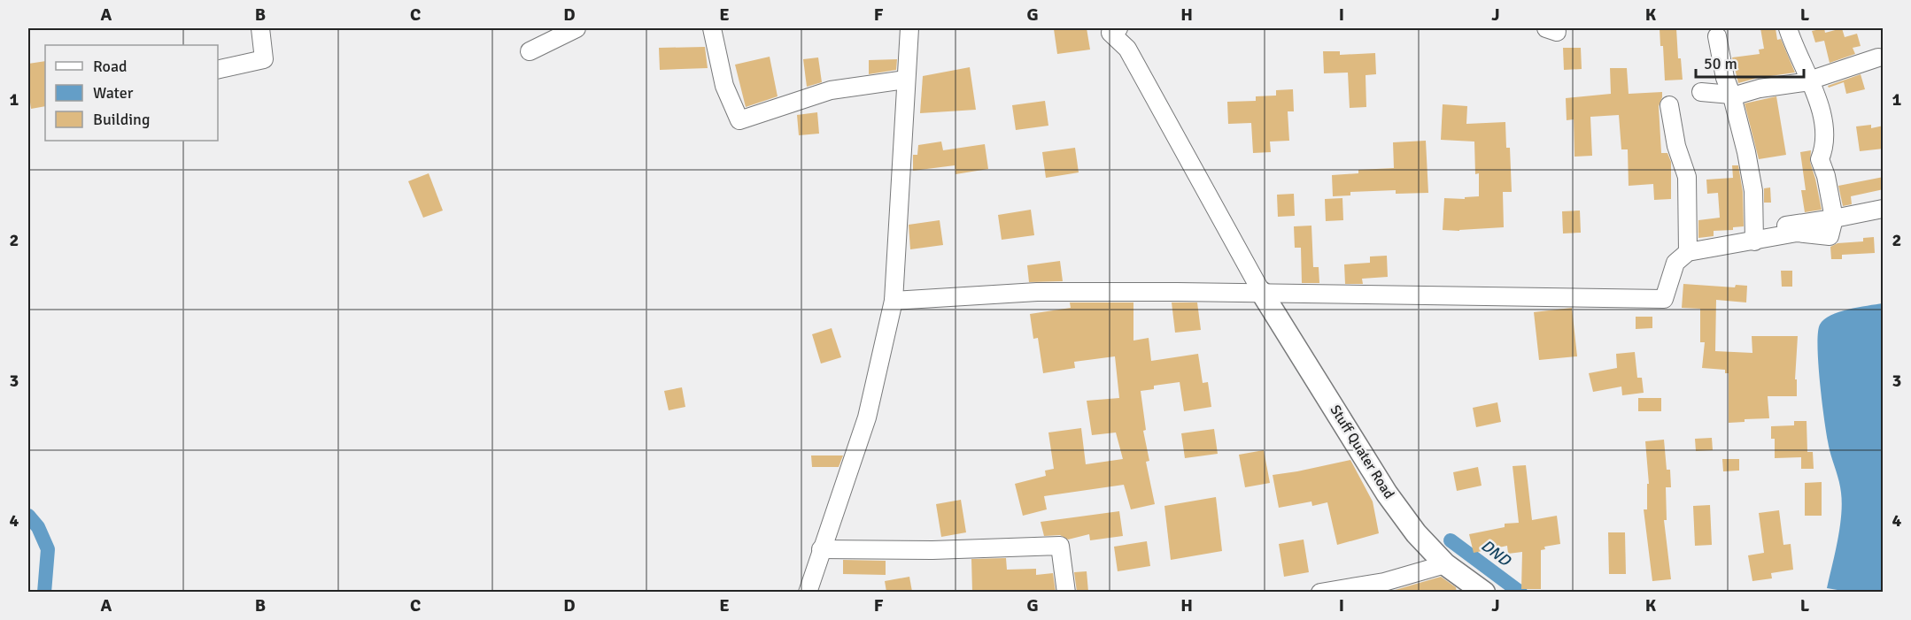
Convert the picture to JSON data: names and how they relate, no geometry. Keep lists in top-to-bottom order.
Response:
{
  "streets": {
    "street": ["Stuff Quater Road"]
  },
  "water": ["DND"],
  "legend": ["Road", "Water", "Building"],
  "scale_bar": "50 m",
  "grid": {
    "columns": [
      "A",
      "B",
      "C",
      "D",
      "E",
      "F",
      "G",
      "H",
      "I",
      "J",
      "K",
      "L"
    ],
    "rows": [
      "1",
      "2",
      "3",
      "4"
    ]
  }
}
